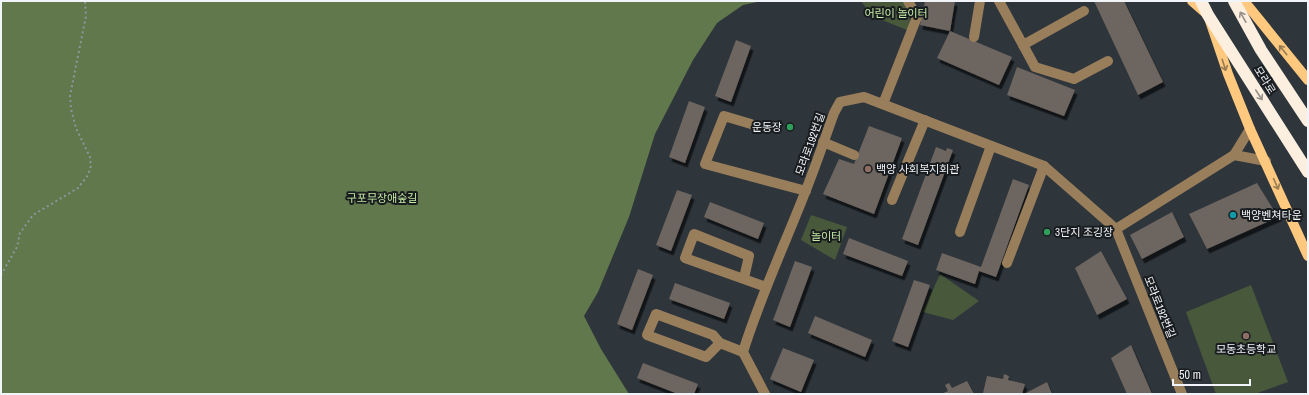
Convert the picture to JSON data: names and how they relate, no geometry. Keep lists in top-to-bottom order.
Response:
{
  "streets": {
    "highway": ["모라로"],
    "street": ["모라로192번길"]
  },
  "parks": ["어린이 놀이터", "구포무장애숲길", "놀이터"],
  "places": [
    "운동장",
    "백양 사회복지회관",
    "백양벤쳐타운",
    "3단지 조깅장",
    "모동초등학교"
  ],
  "scale_bar": "50 m"
}
